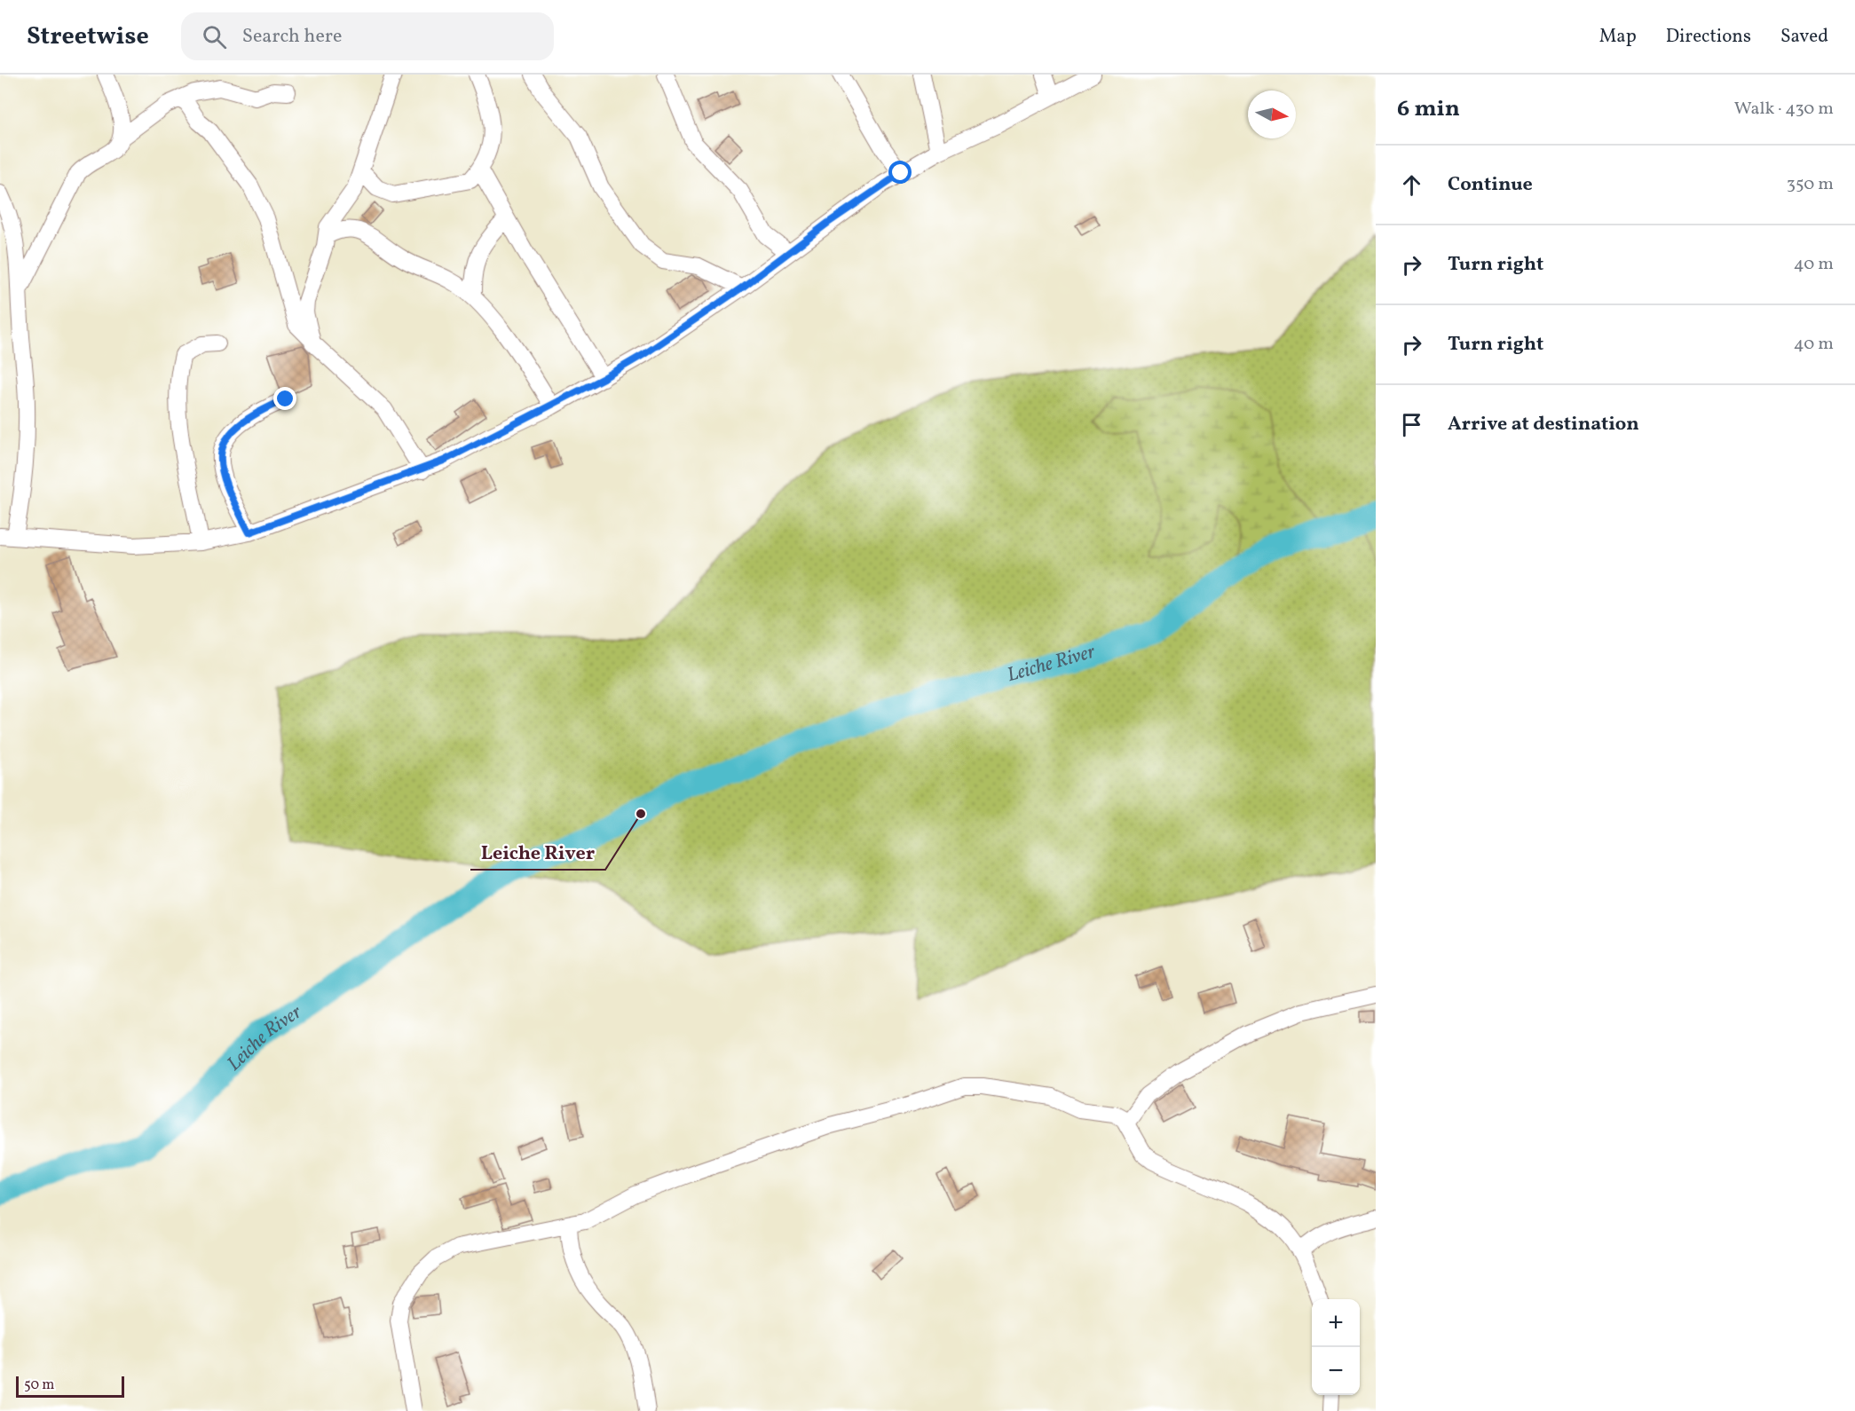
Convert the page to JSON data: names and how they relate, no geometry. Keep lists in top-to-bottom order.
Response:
{
  "water": ["Leiche River"],
  "places": ["Leiche River"],
  "scale_bar": "50 m",
  "north": "right",
  "page": {
    "header": "Streetwise",
    "search": "Search here",
    "nav": ["Map", "Directions", "Saved"],
    "heading": ["6 min", "Walk · 430 m"],
    "list": [
      ["Continue", "350 m"],
      ["Turn right", "40 m"],
      ["Turn right", "40 m"],
      "Arrive at destination"
    ],
    "map_buttons": ["+", "−"],
    "scale": "50 m"
  }
}
